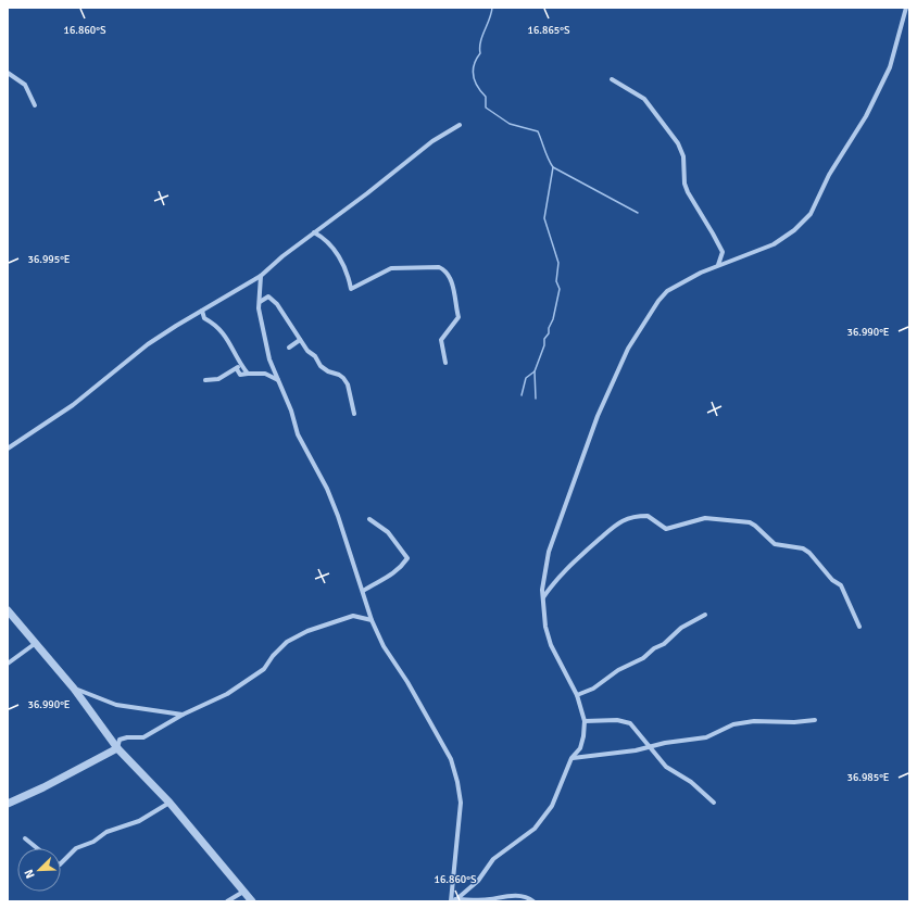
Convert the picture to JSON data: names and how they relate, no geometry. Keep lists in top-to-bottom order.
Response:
{
  "north": "bottom left",
  "coordinates": [
    "16.860°S",
    "16.865°S",
    "36.995°E",
    "36.990°E",
    "36.985°E"
  ]
}
